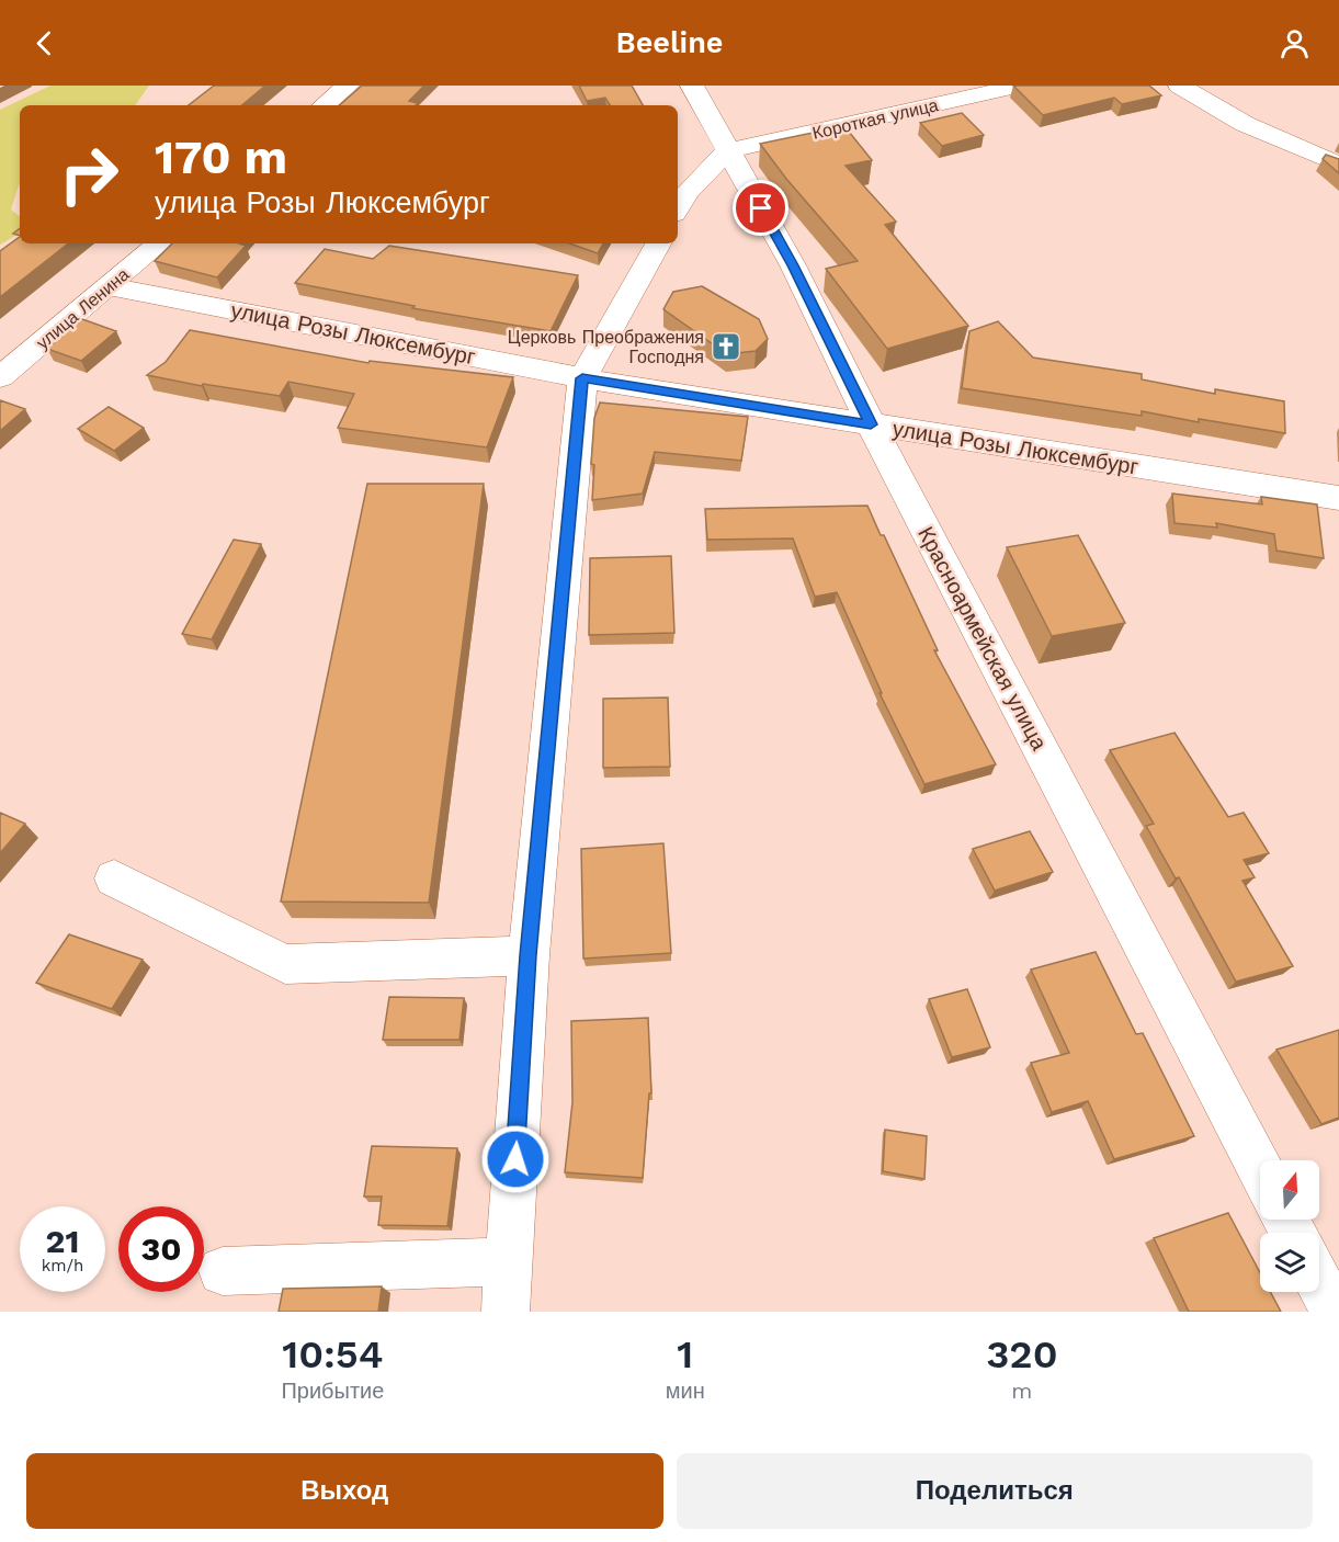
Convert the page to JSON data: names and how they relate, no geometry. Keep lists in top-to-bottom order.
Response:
{
  "streets": {
    "street": [
      "Короткая улица",
      "улица Ленина",
      "улица Розы Люксембург",
      "Красноармейская улица"
    ]
  },
  "crossings": [
    ["Короткая улица", "Красноармейская улица"],
    ["улица Ленина", "улица Розы Люксембург"],
    ["улица Розы Люксембург", "Красноармейская улица"]
  ],
  "places": {
    "church": ["Церковь Преображения Господня"]
  },
  "north": "top",
  "page": {
    "header": "Beeline",
    "turn": ["170 m", "улица Розы Люксембург"],
    "speed": "21 km/h",
    "limit": "30",
    "eta": [
      "10:54",
      "Прибытие",
      "1",
      "мин",
      "320",
      "m"
    ],
    "buttons": ["Выход", "Поделиться"]
  }
}
